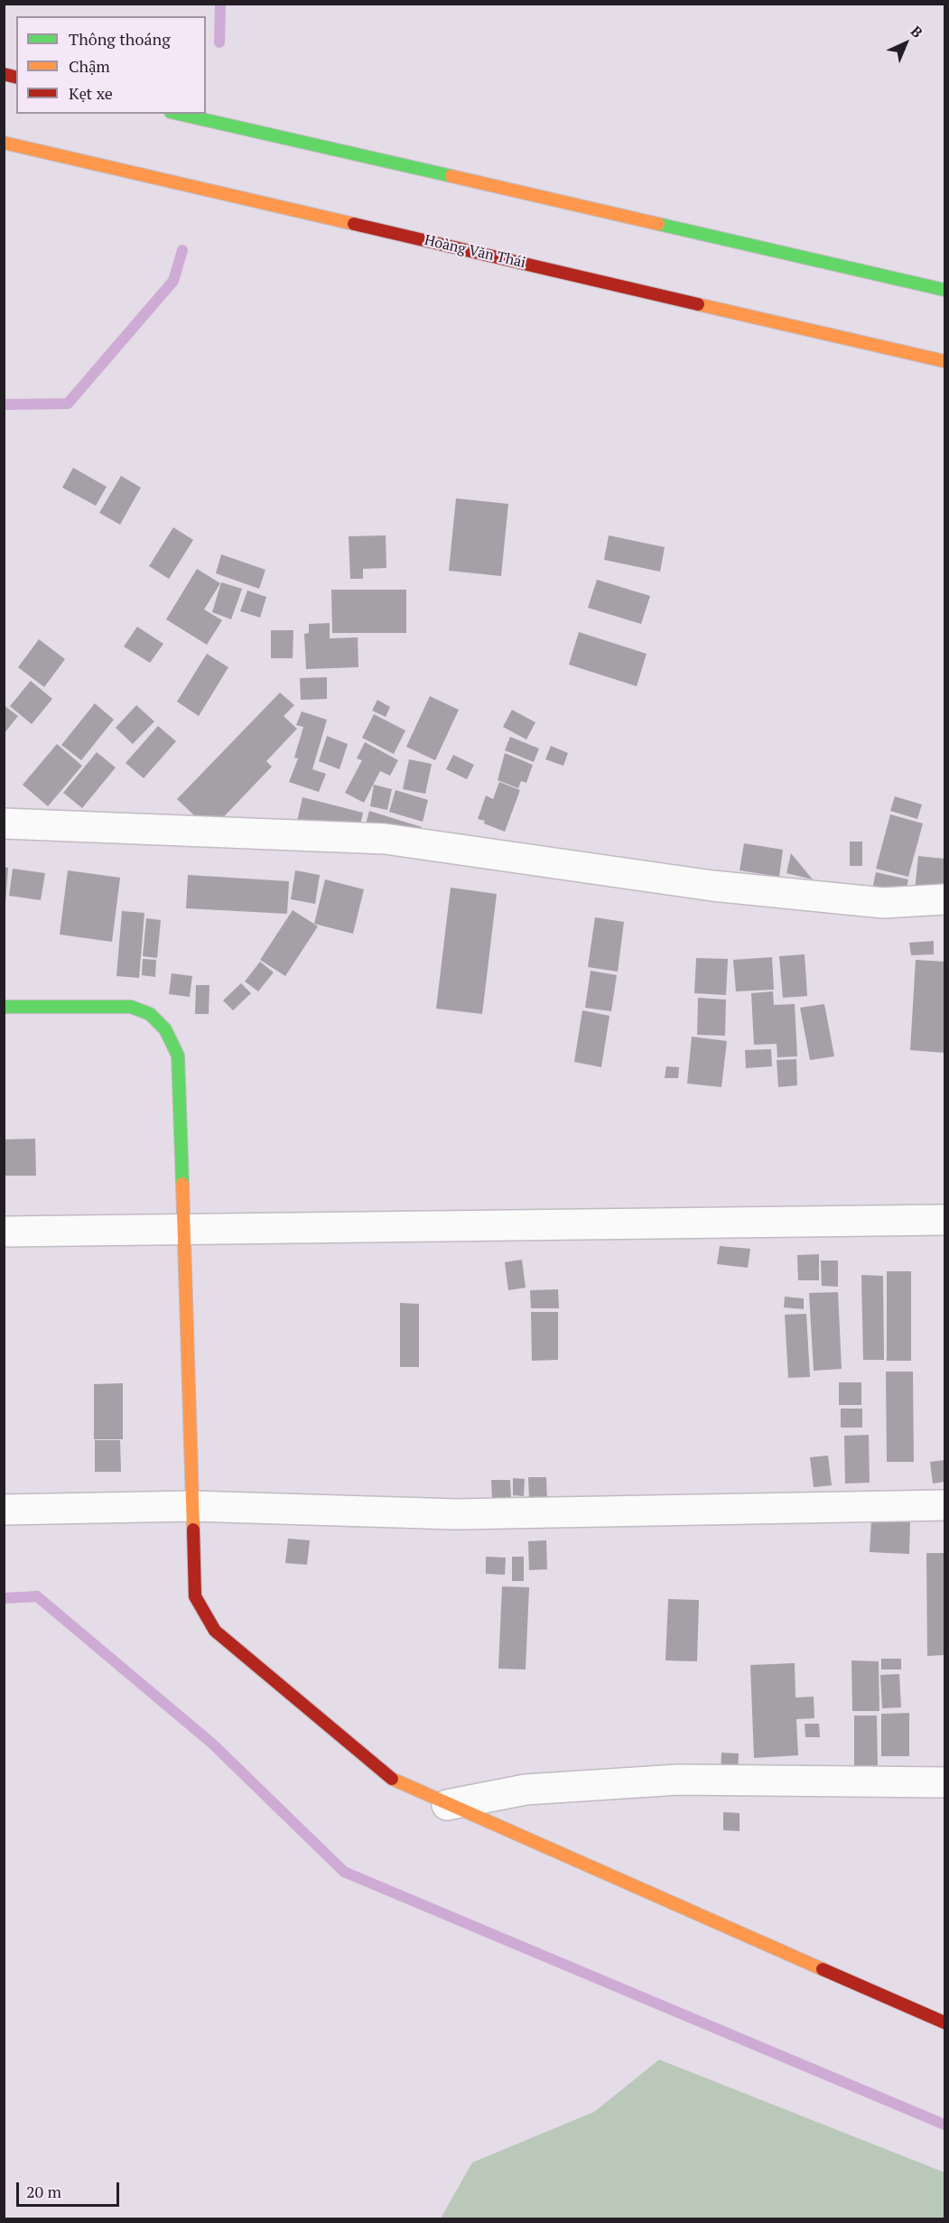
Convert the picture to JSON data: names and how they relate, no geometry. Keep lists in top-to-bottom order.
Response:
{
  "streets": {
    "main road": ["Hoàng Văn Thái"]
  },
  "legend": ["Thông thoáng", "Chậm", "Kẹt xe"],
  "scale_bar": "20 m",
  "north": "top right"
}
